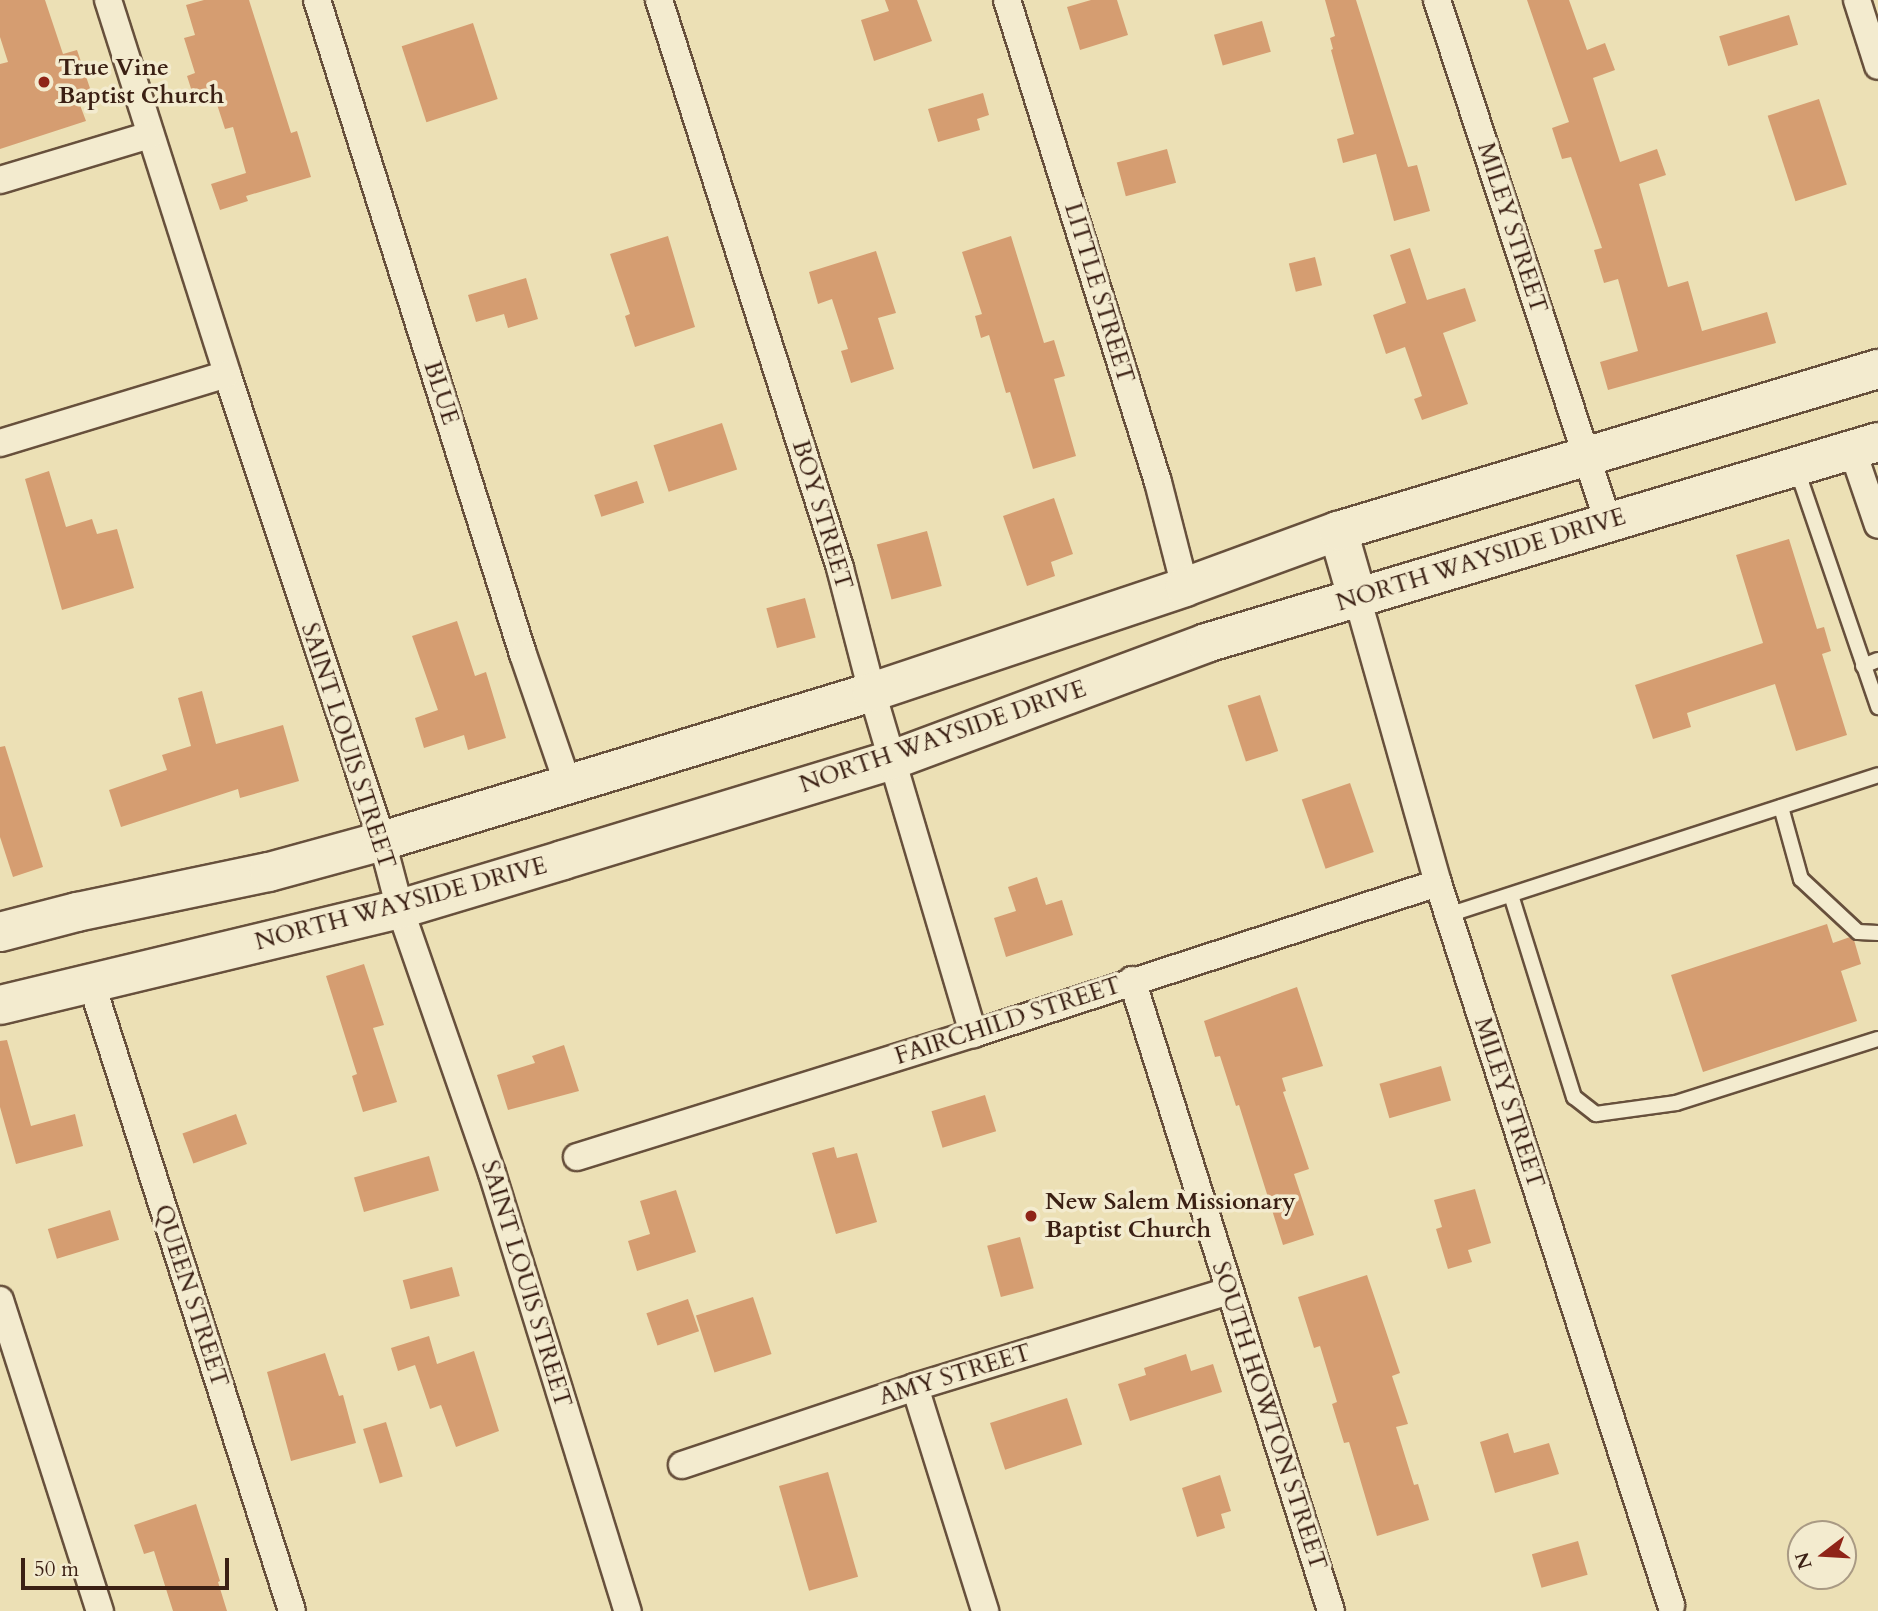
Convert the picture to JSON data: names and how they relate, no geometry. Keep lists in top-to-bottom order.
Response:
{
  "streets": {
    "main road": ["NORTH WAYSIDE DRIVE"],
    "street": [
      "MILEY STREET",
      "LITTLE STREET",
      "BLUE",
      "BOY STREET",
      "SAINT LOUIS STREET",
      "FAIRCHILD STREET",
      "QUEEN STREET",
      "AMY STREET",
      "SOUTH HOWTON STREET"
    ]
  },
  "crossings": [
    ["MILEY STREET", "NORTH WAYSIDE DRIVE"],
    ["MILEY STREET", "FAIRCHILD STREET"],
    ["BOY STREET", "NORTH WAYSIDE DRIVE"],
    ["BOY STREET", "FAIRCHILD STREET"],
    ["NORTH WAYSIDE DRIVE", "SAINT LOUIS STREET"],
    ["NORTH WAYSIDE DRIVE", "QUEEN STREET"],
    ["FAIRCHILD STREET", "SOUTH HOWTON STREET"],
    ["AMY STREET", "SOUTH HOWTON STREET"]
  ],
  "places": ["True Vine Baptist Church", "New Salem Missionary Baptist Church"],
  "scale_bar": "50 m",
  "north": "left"
}
